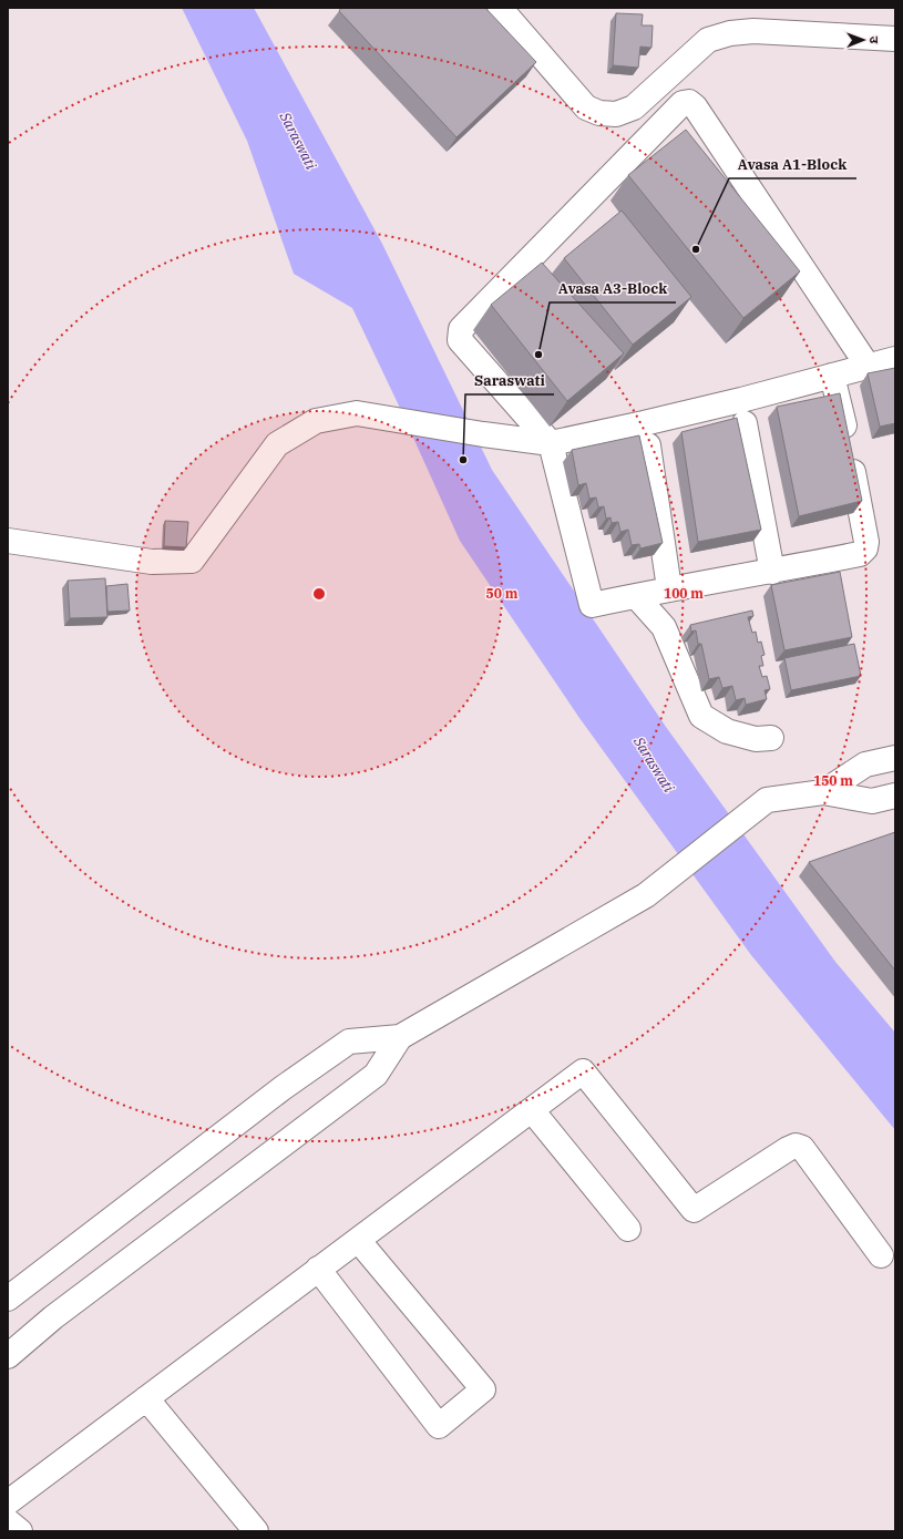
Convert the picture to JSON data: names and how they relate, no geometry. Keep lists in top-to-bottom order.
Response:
{
  "water": ["Saraswati"],
  "places": ["Avasa A1-Block", "Avasa A3-Block", "Saraswati"],
  "north": "right",
  "rings": ["50 m", "100 m", "150 m"]
}
